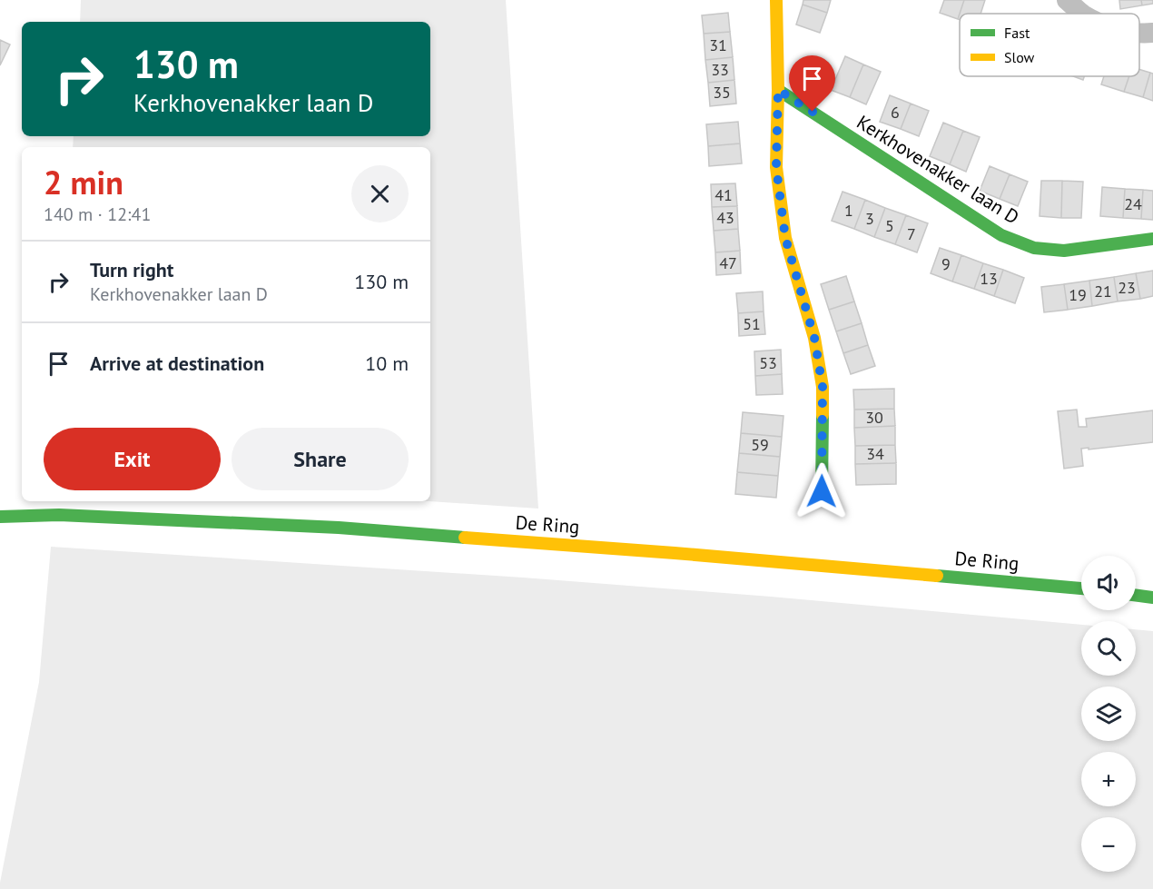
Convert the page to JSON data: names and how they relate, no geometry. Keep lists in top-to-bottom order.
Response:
{
  "streets": {
    "main road": ["Kerkhovenakker laan D", "De Ring"]
  },
  "house_numbers": [
    "31",
    "33",
    "35",
    "6",
    "41",
    "24",
    "1",
    "43",
    "3",
    "5",
    "7",
    "47",
    "9",
    "13",
    "23",
    "21",
    "19",
    "51",
    "53",
    "30",
    "59",
    "34"
  ],
  "legend": ["Fast", "Slow"],
  "page": {
    "turn": ["130 m", "Kerkhovenakker laan D"],
    "heading": ["2 min", "140 m · 12:41"],
    "list": [
      {
        "name": "Turn right",
        "note": "Kerkhovenakker laan D",
        "value": "130 m"
      },
      {
        "name": "Arrive at destination",
        "value": "10 m"
      }
    ],
    "buttons": ["Exit", "Share"],
    "map_buttons": ["+", "−"]
  }
}
